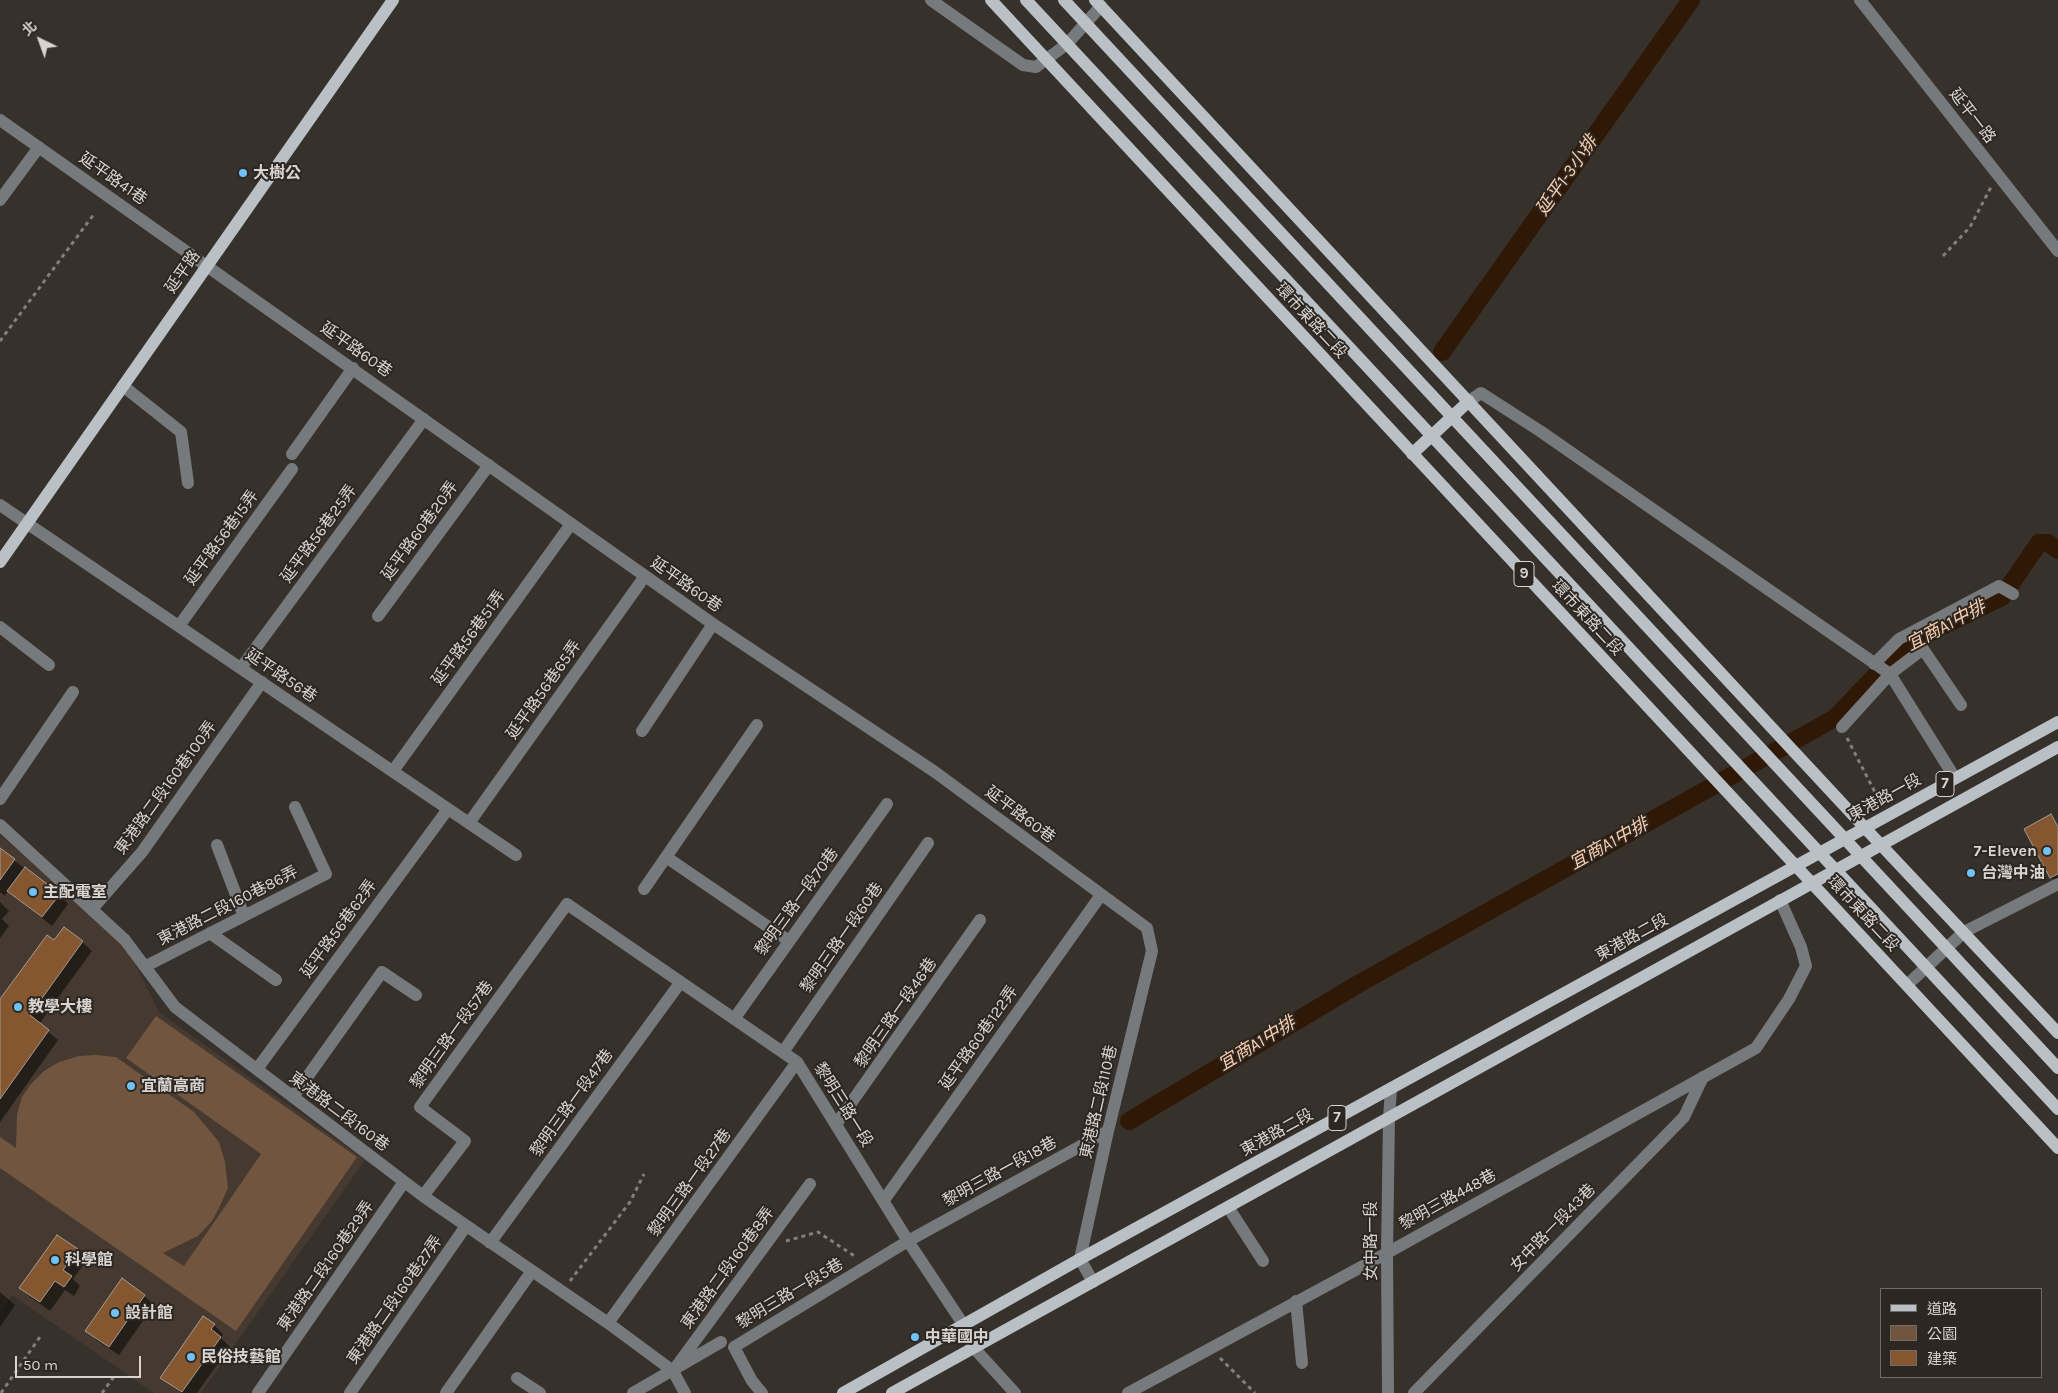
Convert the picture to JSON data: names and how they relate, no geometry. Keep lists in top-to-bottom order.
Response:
{
  "streets": {
    "main road": [
      "延平路",
      "環市東路二段",
      "9",
      "7",
      "東港路一段",
      "東港路二段"
    ],
    "street": [
      "延平一路",
      "延平路41巷",
      "延平路60巷",
      "延平路60巷20弄",
      "延平路56巷25弄",
      "延平路56巷15弄",
      "延平路56巷51弄",
      "延平路56巷",
      "延平路56巷65弄",
      "東港路二段160巷100弄",
      "黎明三路一段70巷",
      "東港路二段160巷86弄",
      "延平路56巷62弄",
      "黎明三路一段60巷",
      "黎明三路一段46巷",
      "黎明三路一段57巷",
      "延平路60巷122弄",
      "東港路二段110巷",
      "黎明三路一段47巷",
      "黎明三路一段",
      "東港路二段160巷",
      "黎明三路一段18巷",
      "黎明三路一段27巷",
      "黎明三路448巷",
      "女中路一段43巷",
      "女中路一段",
      "東港路二段160巷29弄",
      "東港路二段160巷8弄",
      "黎明三路一段5巷",
      "東港路二段160巷27弄"
    ]
  },
  "crossings": [
    ["延平路41巷", "延平路"],
    ["延平路41巷", "延平路60巷"],
    ["延平路", "延平路60巷"],
    ["延平路", "延平路56巷"],
    ["環市東路二段", "7"],
    ["環市東路二段", "東港路二段"],
    ["延平路60巷", "延平路60巷20弄"],
    ["延平路60巷", "延平路56巷25弄"],
    ["延平路60巷", "延平路56巷51弄"],
    ["延平路60巷", "延平路56巷65弄"],
    ["延平路60巷", "延平路60巷122弄"],
    ["延平路60巷", "東港路二段110巷"],
    ["延平路56巷25弄", "延平路56巷"],
    ["延平路56巷15弄", "延平路56巷"],
    ["延平路56巷51弄", "延平路56巷"],
    ["延平路56巷", "延平路56巷65弄"],
    ["延平路56巷", "東港路二段160巷100弄"],
    ["延平路56巷", "延平路56巷62弄"],
    ["7", "黎明三路一段"],
    ["7", "黎明三路448巷"],
    ["7", "女中路一段"],
    ["東港路二段160巷100弄", "東港路二段160巷"],
    ["東港路一段", "東港路二段"],
    ["黎明三路一段70巷", "黎明三路一段"],
    ["東港路二段160巷86弄", "東港路二段160巷"],
    ["延平路56巷62弄", "東港路二段160巷"],
    ["黎明三路一段60巷", "黎明三路一段"],
    ["東港路二段", "東港路二段110巷"],
    ["東港路二段", "黎明三路一段"],
    ["東港路二段", "女中路一段"],
    ["黎明三路一段46巷", "黎明三路一段"],
    ["黎明三路一段57巷", "黎明三路一段"],
    ["黎明三路一段57巷", "東港路二段160巷"],
    ["延平路60巷122弄", "黎明三路一段"],
    ["東港路二段110巷", "黎明三路一段18巷"],
    ["黎明三路一段47巷", "黎明三路一段"],
    ["黎明三路一段47巷", "東港路二段160巷"],
    ["黎明三路一段", "黎明三路一段18巷"],
    ["黎明三路一段", "黎明三路一段27巷"],
    ["黎明三路一段", "黎明三路一段5巷"],
    ["東港路二段160巷", "黎明三路一段27巷"],
    ["東港路二段160巷", "東港路二段160巷29弄"],
    ["東港路二段160巷", "東港路二段160巷8弄"],
    ["東港路二段160巷", "東港路二段160巷27弄"],
    ["黎明三路一段18巷", "黎明三路一段5巷"],
    ["黎明三路448巷", "女中路一段43巷"],
    ["黎明三路448巷", "女中路一段"]
  ],
  "water": ["延平1-3小排", "宜商A1中排"],
  "places": [
    "大樹公",
    "7-Eleven",
    "台灣中油",
    "主配電室",
    "教學大樓",
    "宜蘭高商",
    "科學館",
    "設計館",
    "中華國中",
    "民俗技藝館"
  ],
  "legend": ["道路", "公園", "建築"],
  "scale_bar": "50 m",
  "north": "top left"
}
